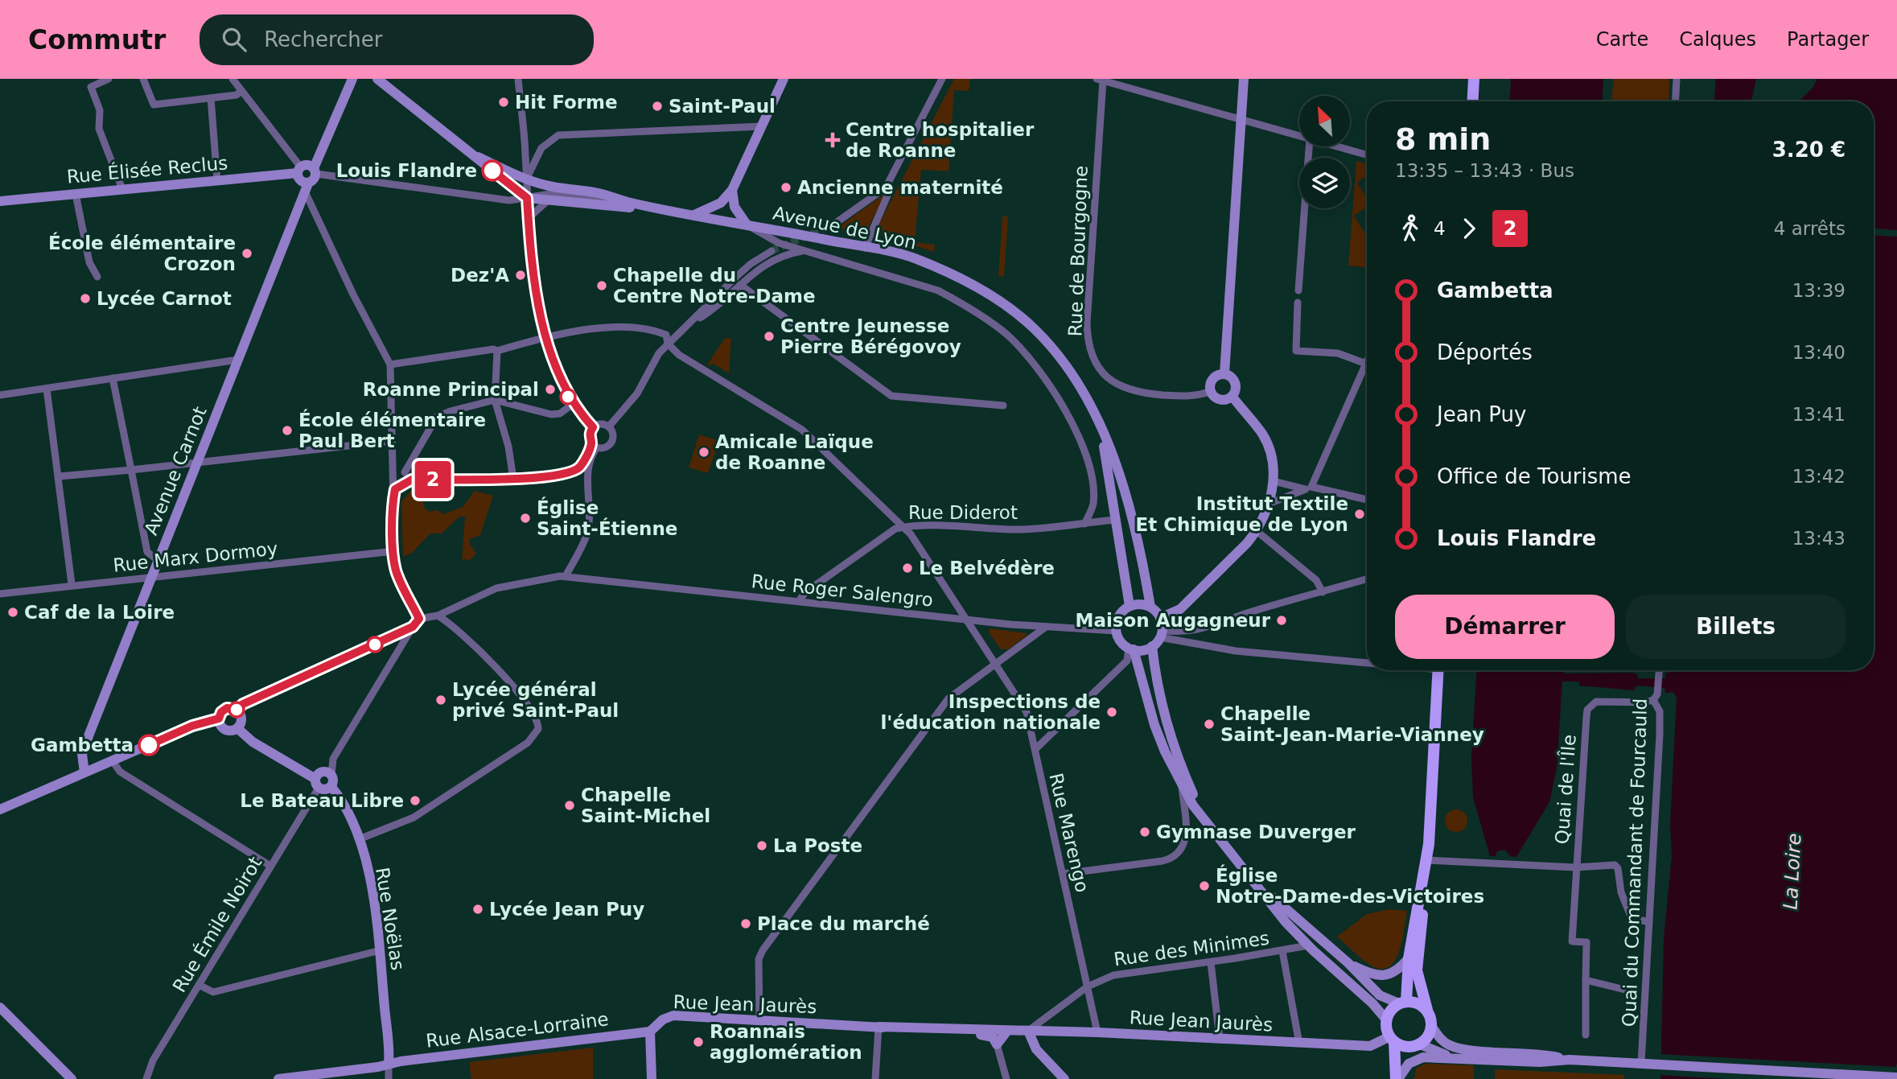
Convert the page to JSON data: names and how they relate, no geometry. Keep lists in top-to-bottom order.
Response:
{
  "streets": {
    "street": [
      "Rue Élisée Reclus",
      "Avenue de Lyon",
      "Rue de Bourgogne",
      "Avenue Carnot",
      "Rue Diderot",
      "Rue Marx Dormoy",
      "Rue Roger Salengro",
      "Quai de l'Île",
      "Rue Marengo",
      "Quai du Commandant de Fourcauld",
      "Rue Noëlas",
      "Rue Émile Noirot",
      "Rue des Minimes",
      "Rue Jean Jaurès",
      "Rue Alsace-Lorraine"
    ]
  },
  "crossings": [
    ["Rue Élisée Reclus", "Avenue Carnot"],
    ["Avenue de Lyon", "Rue Diderot"],
    ["Avenue de Lyon", "Rue Roger Salengro"],
    ["Avenue Carnot", "Rue Marx Dormoy"],
    ["Rue Diderot", "Rue Roger Salengro"],
    ["Rue Diderot", "Rue Marengo"],
    ["Rue Roger Salengro", "Rue Marengo"],
    ["Quai de l'Île", "Quai du Commandant de Fourcauld"],
    ["Rue Marengo", "Rue des Minimes"],
    ["Rue Marengo", "Rue Jean Jaurès"],
    ["Rue Noëlas", "Rue Émile Noirot"],
    ["Rue Noëlas", "Rue Alsace-Lorraine"],
    ["Rue des Minimes", "Rue Jean Jaurès"],
    ["Rue Jean Jaurès", "Rue Alsace-Lorraine"]
  ],
  "water": ["La Loire"],
  "places": {
    "other": [
      "Hit Forme",
      "Saint-Paul",
      "Louis Flandre",
      "Ancienne maternité",
      "École élémentaire Crozon",
      "Dez'A",
      "Chapelle du Centre Notre-Dame",
      "Lycée Carnot",
      "Centre Jeunesse Pierre Bérégovoy",
      "Roanne Principal",
      "École élémentaire Paul Bert",
      "Amicale Laïque de Roanne",
      "Institut Textile Et Chimique de Lyon",
      "Église Saint-Étienne",
      "Le Belvédère",
      "Caf de la Loire",
      "Maison Augagneur",
      "Lycée général privé Saint-Paul",
      "Inspections de l'éducation nationale",
      "Chapelle Saint-Jean-Marie-Vianney",
      "Gambetta",
      "Le Bateau Libre",
      "Chapelle Saint-Michel",
      "Gymnase Duverger",
      "La Poste",
      "Église Notre-Dame-des-Victoires",
      "Lycée Jean Puy",
      "Place du marché",
      "Roannais agglomération"
    ],
    "health": ["Centre hospitalier de Roanne"]
  },
  "lines": ["bus line 2"],
  "north": "top left",
  "page": {
    "header": "Commutr",
    "search": "Rechercher",
    "nav": ["Carte", "Calques", "Partager"],
    "on_map": "2",
    "heading": ["8 min", "13:35 – 13:43 · Bus", "3.20 €"],
    "legs": ["4", "2", "4 arrêts"],
    "list": [
      {
        "name": "Gambetta",
        "value": "13:39"
      },
      {
        "name": "Déportés",
        "value": "13:40"
      },
      {
        "name": "Jean Puy",
        "value": "13:41"
      },
      {
        "name": "Office de Tourisme",
        "value": "13:42"
      },
      {
        "name": "Louis Flandre",
        "value": "13:43"
      }
    ],
    "buttons": ["Démarrer", "Billets"]
  }
}
